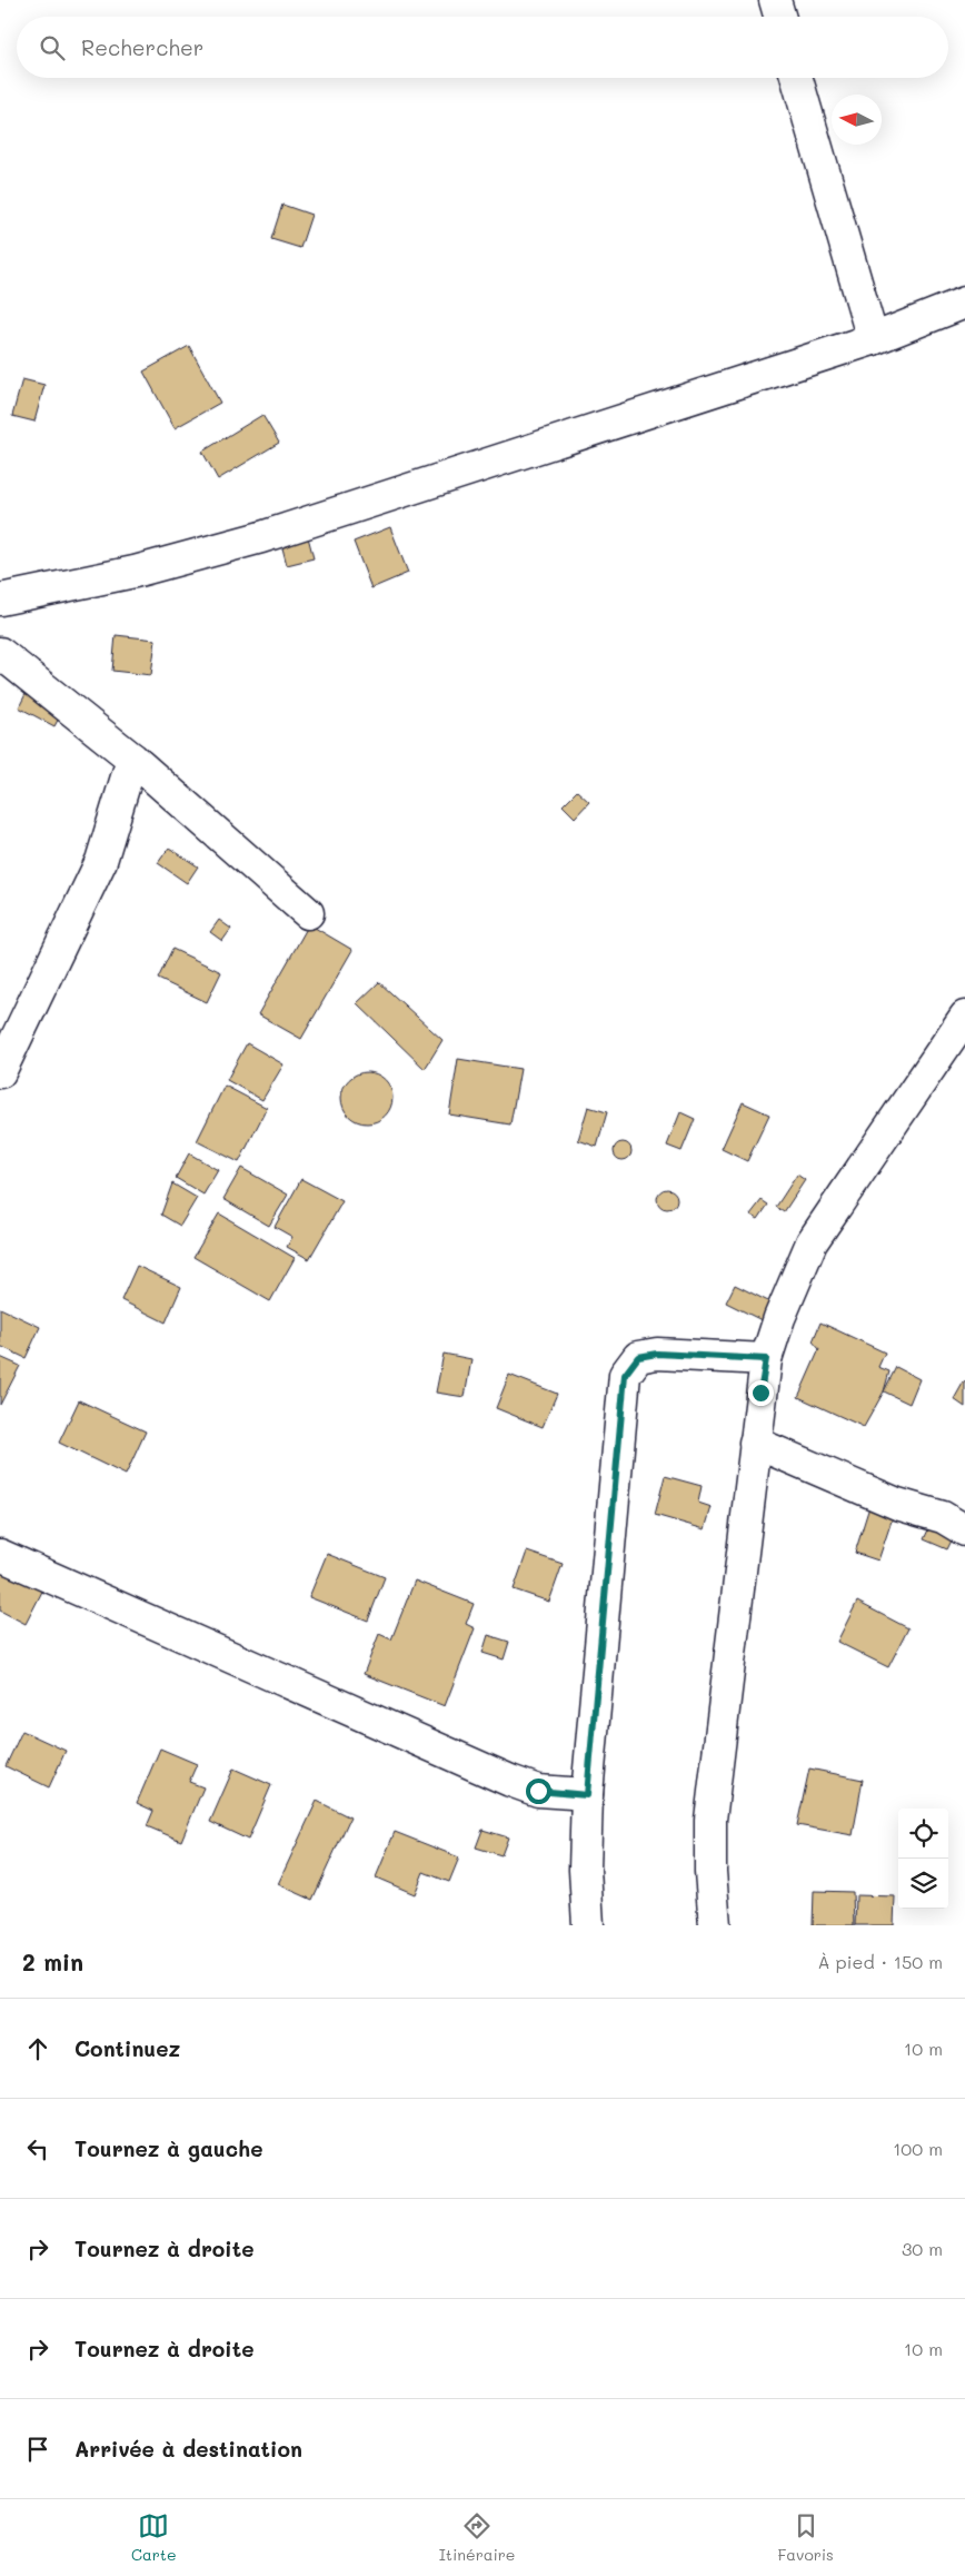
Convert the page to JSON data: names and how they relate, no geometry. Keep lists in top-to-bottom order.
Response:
{
  "north": "left",
  "page": {
    "search": "Rechercher",
    "heading": ["2 min", "À pied · 150 m"],
    "list": [
      ["Continuez", "10 m"],
      ["Tournez à gauche", "100 m"],
      ["Tournez à droite", "30 m"],
      ["Tournez à droite", "10 m"],
      "Arrivée à destination"
    ],
    "nav": ["Carte", "Itinéraire", "Favoris"]
  }
}
